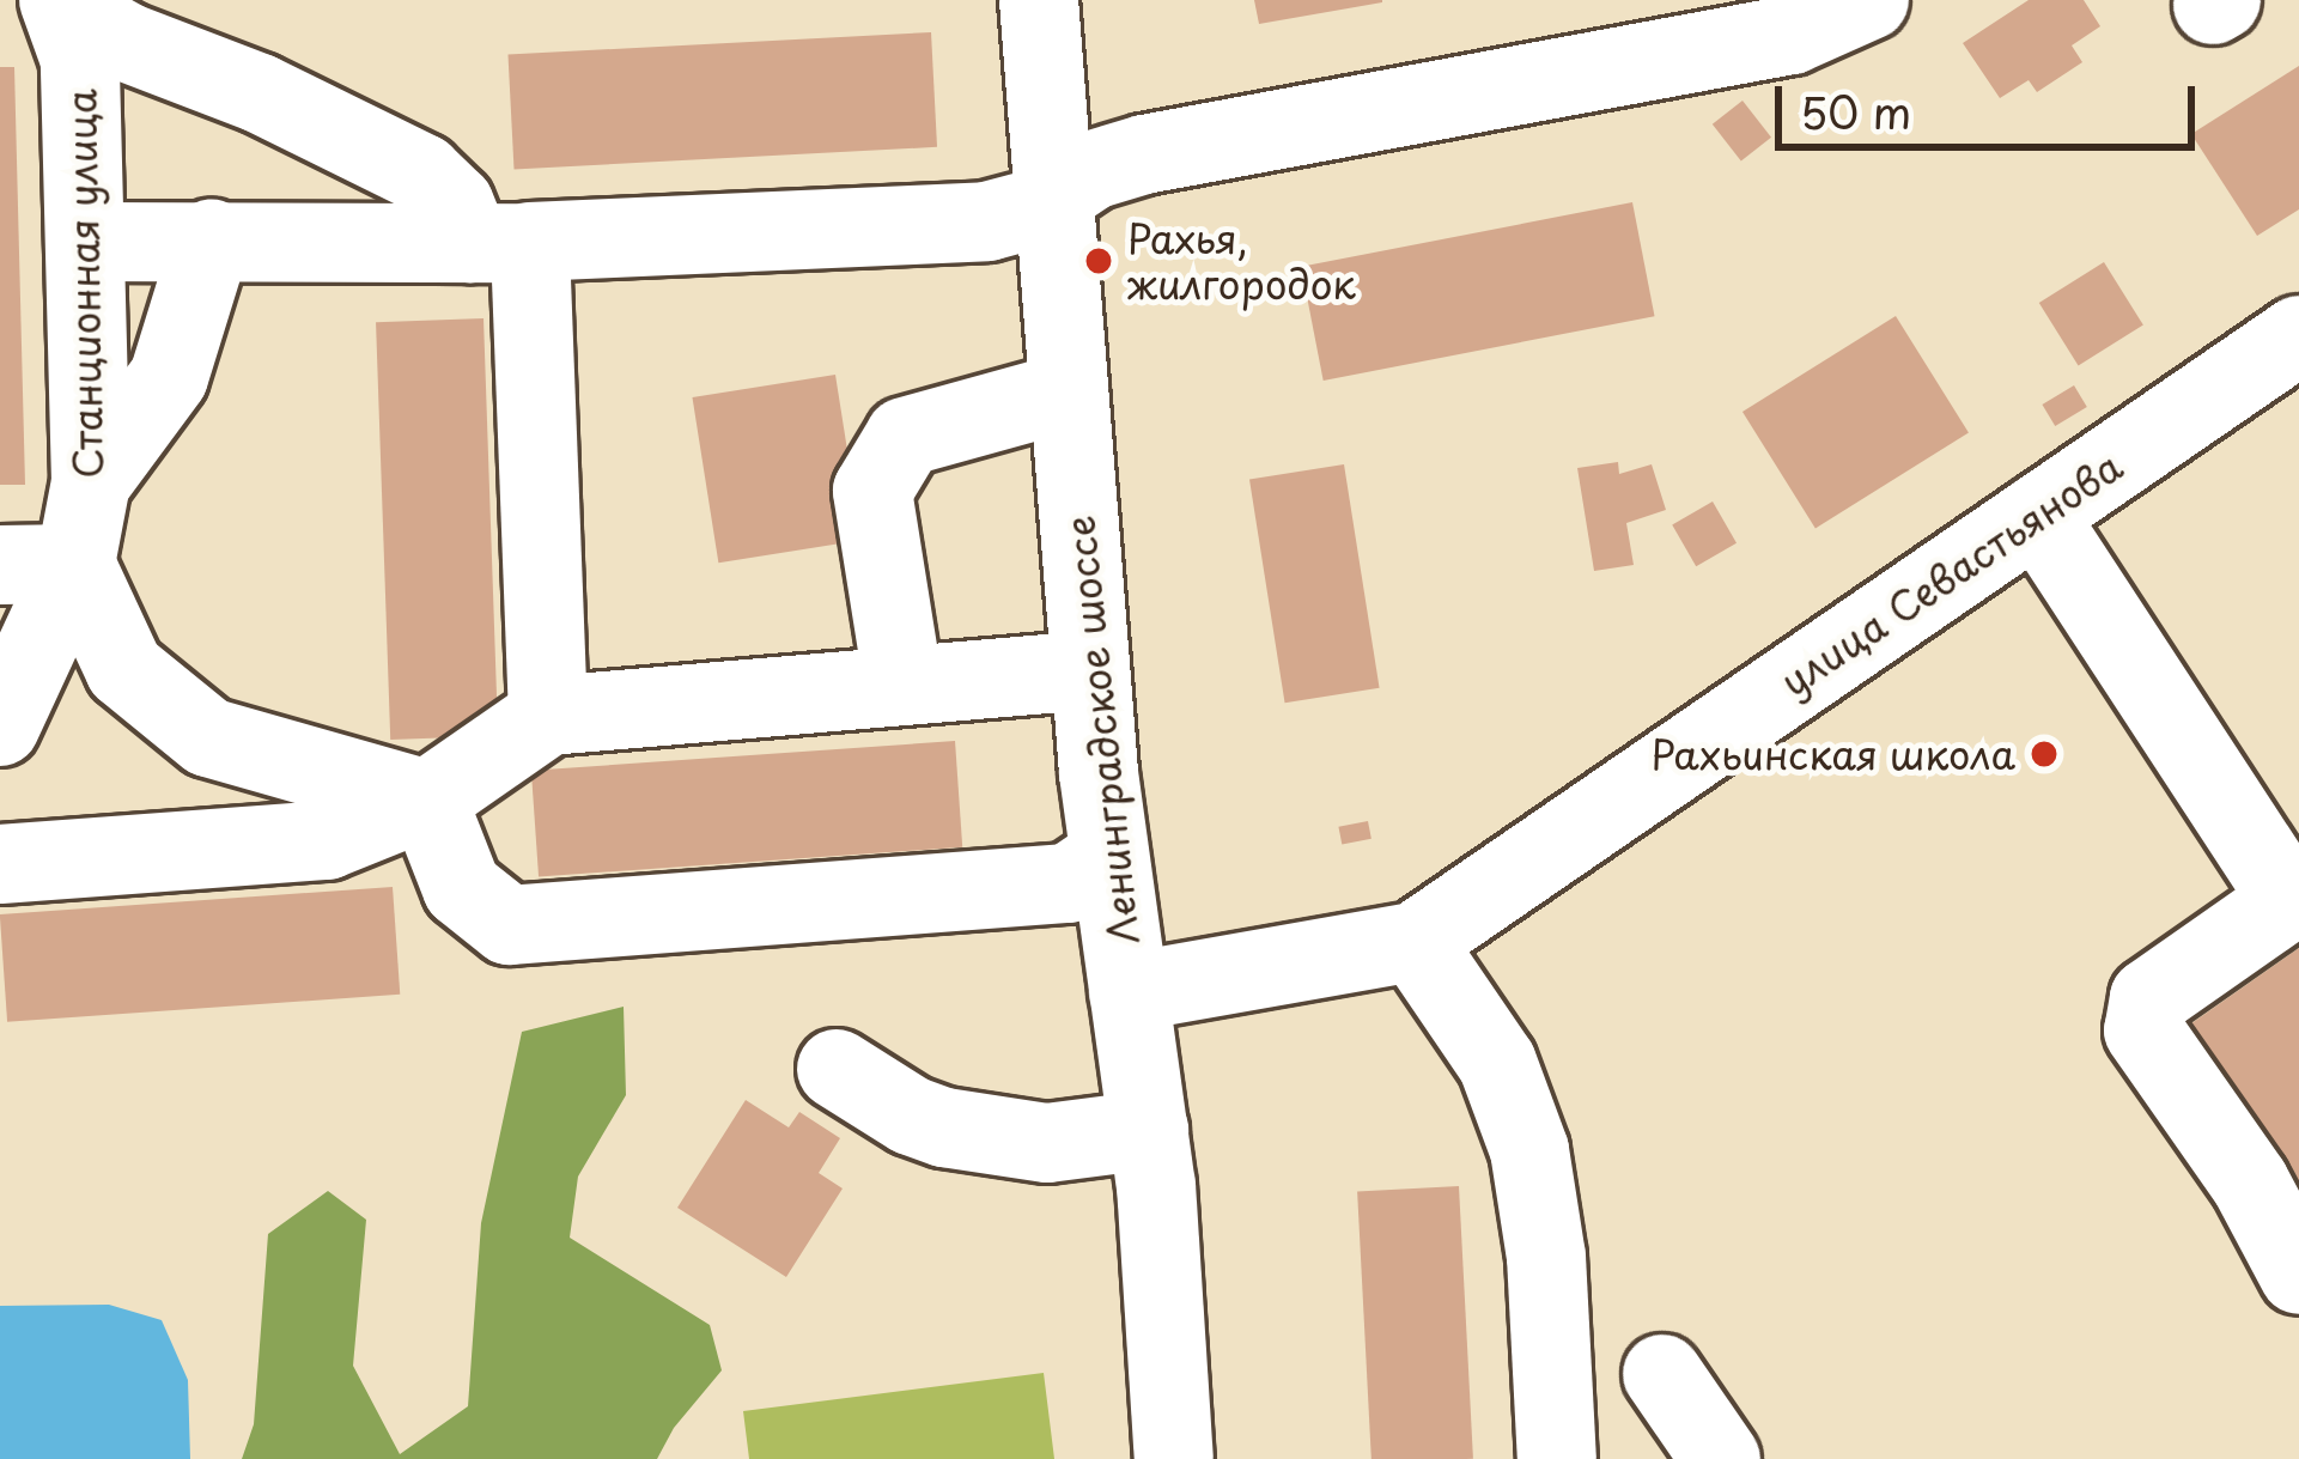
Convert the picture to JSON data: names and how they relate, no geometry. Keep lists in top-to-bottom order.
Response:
{
  "streets": {
    "street": ["Станционная улица", "улица Севастьянова", "Ленинградское шоссе"]
  },
  "crossings": [
    ["улица Севастьянова", "Ленинградское шоссе"]
  ],
  "places": ["Рахья, жилгородок", "Рахьинская школа"],
  "scale_bar": "50 m"
}
